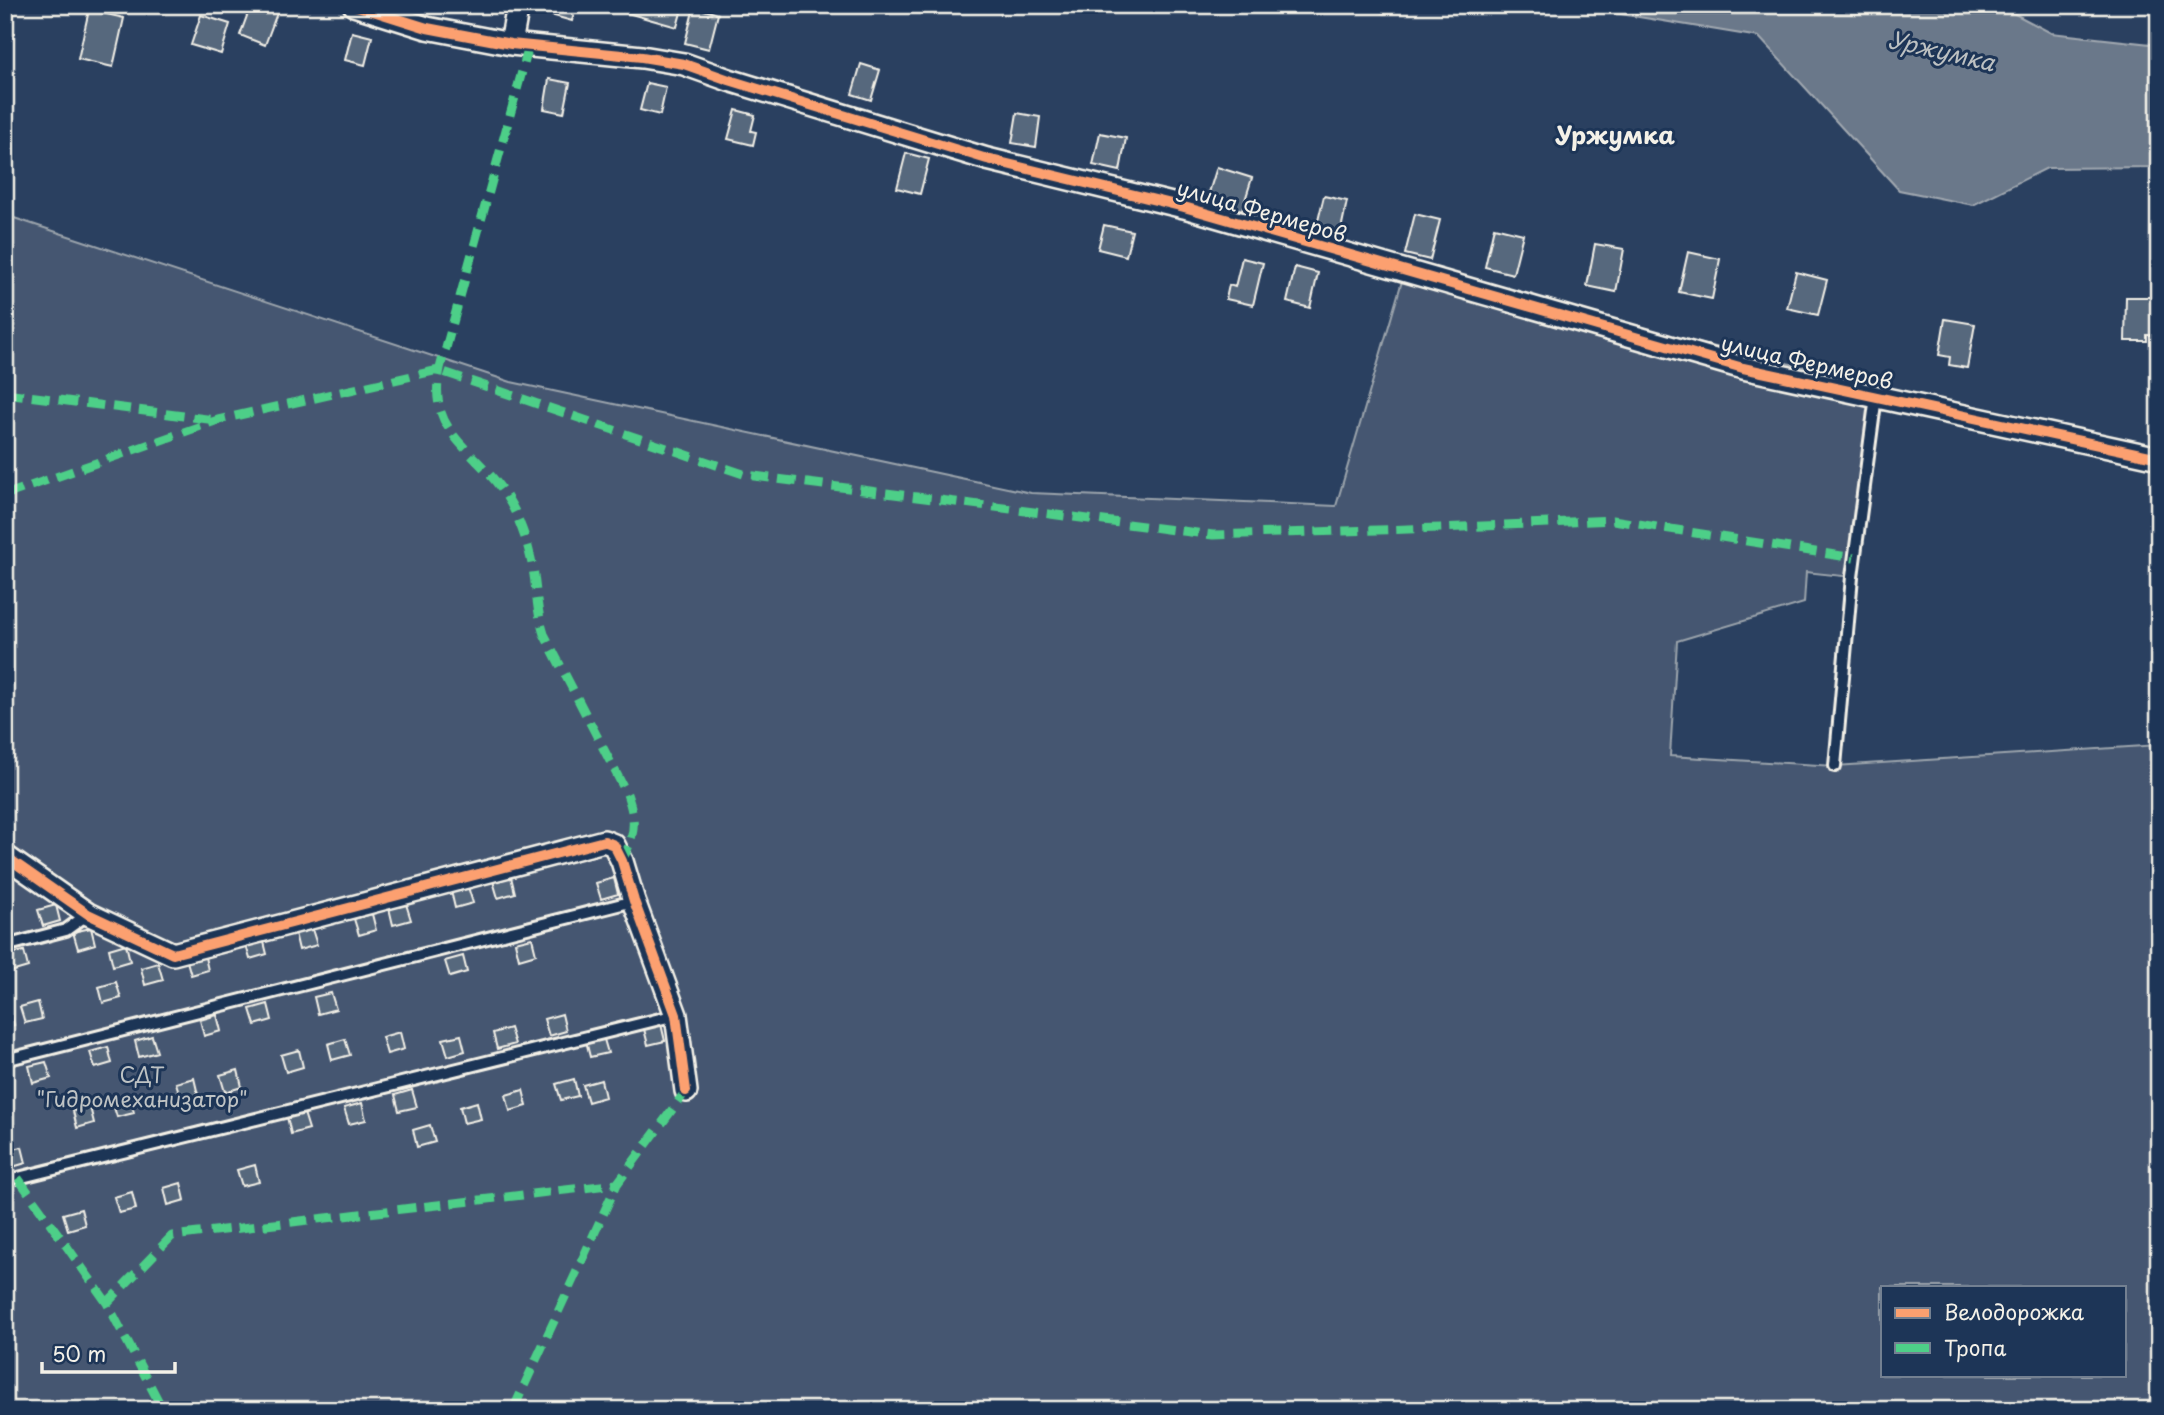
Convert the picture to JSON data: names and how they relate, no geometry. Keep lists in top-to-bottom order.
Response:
{
  "streets": {
    "street": ["улица Фермеров"]
  },
  "districts": ["Уржумка"],
  "water": ["Уржумка"],
  "parks": ["СДТ \"Гидромеханизатор\""],
  "legend": ["Велодорожка", "Тропа"],
  "scale_bar": "50 m"
}
